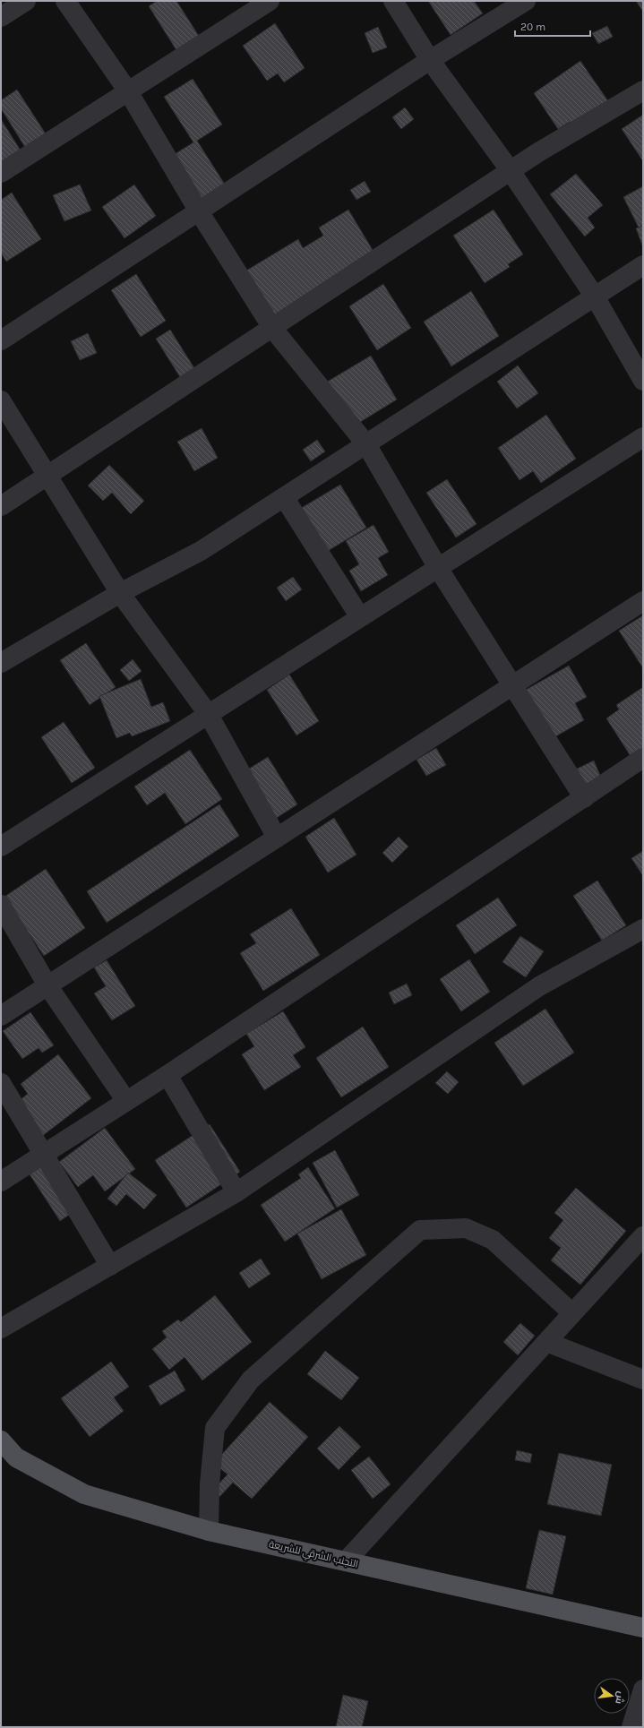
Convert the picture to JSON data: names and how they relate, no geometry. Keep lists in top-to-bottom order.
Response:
{
  "streets": {
    "main road": ["التجنب الشرقي للشريعة"]
  },
  "scale_bar": "20 m",
  "north": "right"
}
